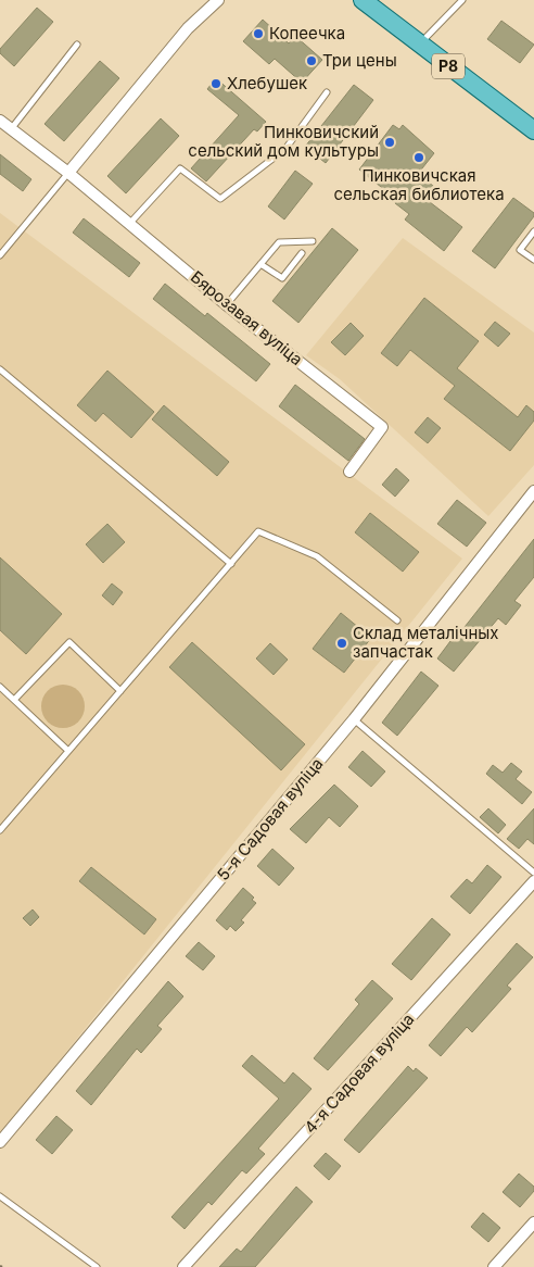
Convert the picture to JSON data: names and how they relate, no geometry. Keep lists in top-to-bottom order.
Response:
{
  "streets": {
    "main road": ["Р8"],
    "street": ["Бярозавая вуліца", "5-я Садовая вуліца", "4-я Садовая вуліца"]
  },
  "places": [
    "Копеечка",
    "Три цены",
    "Хлебушек",
    "Пинковичский сельский дом культуры",
    "Пинковичская сельская библиотека",
    "Склад металічных запчастак"
  ]
}
